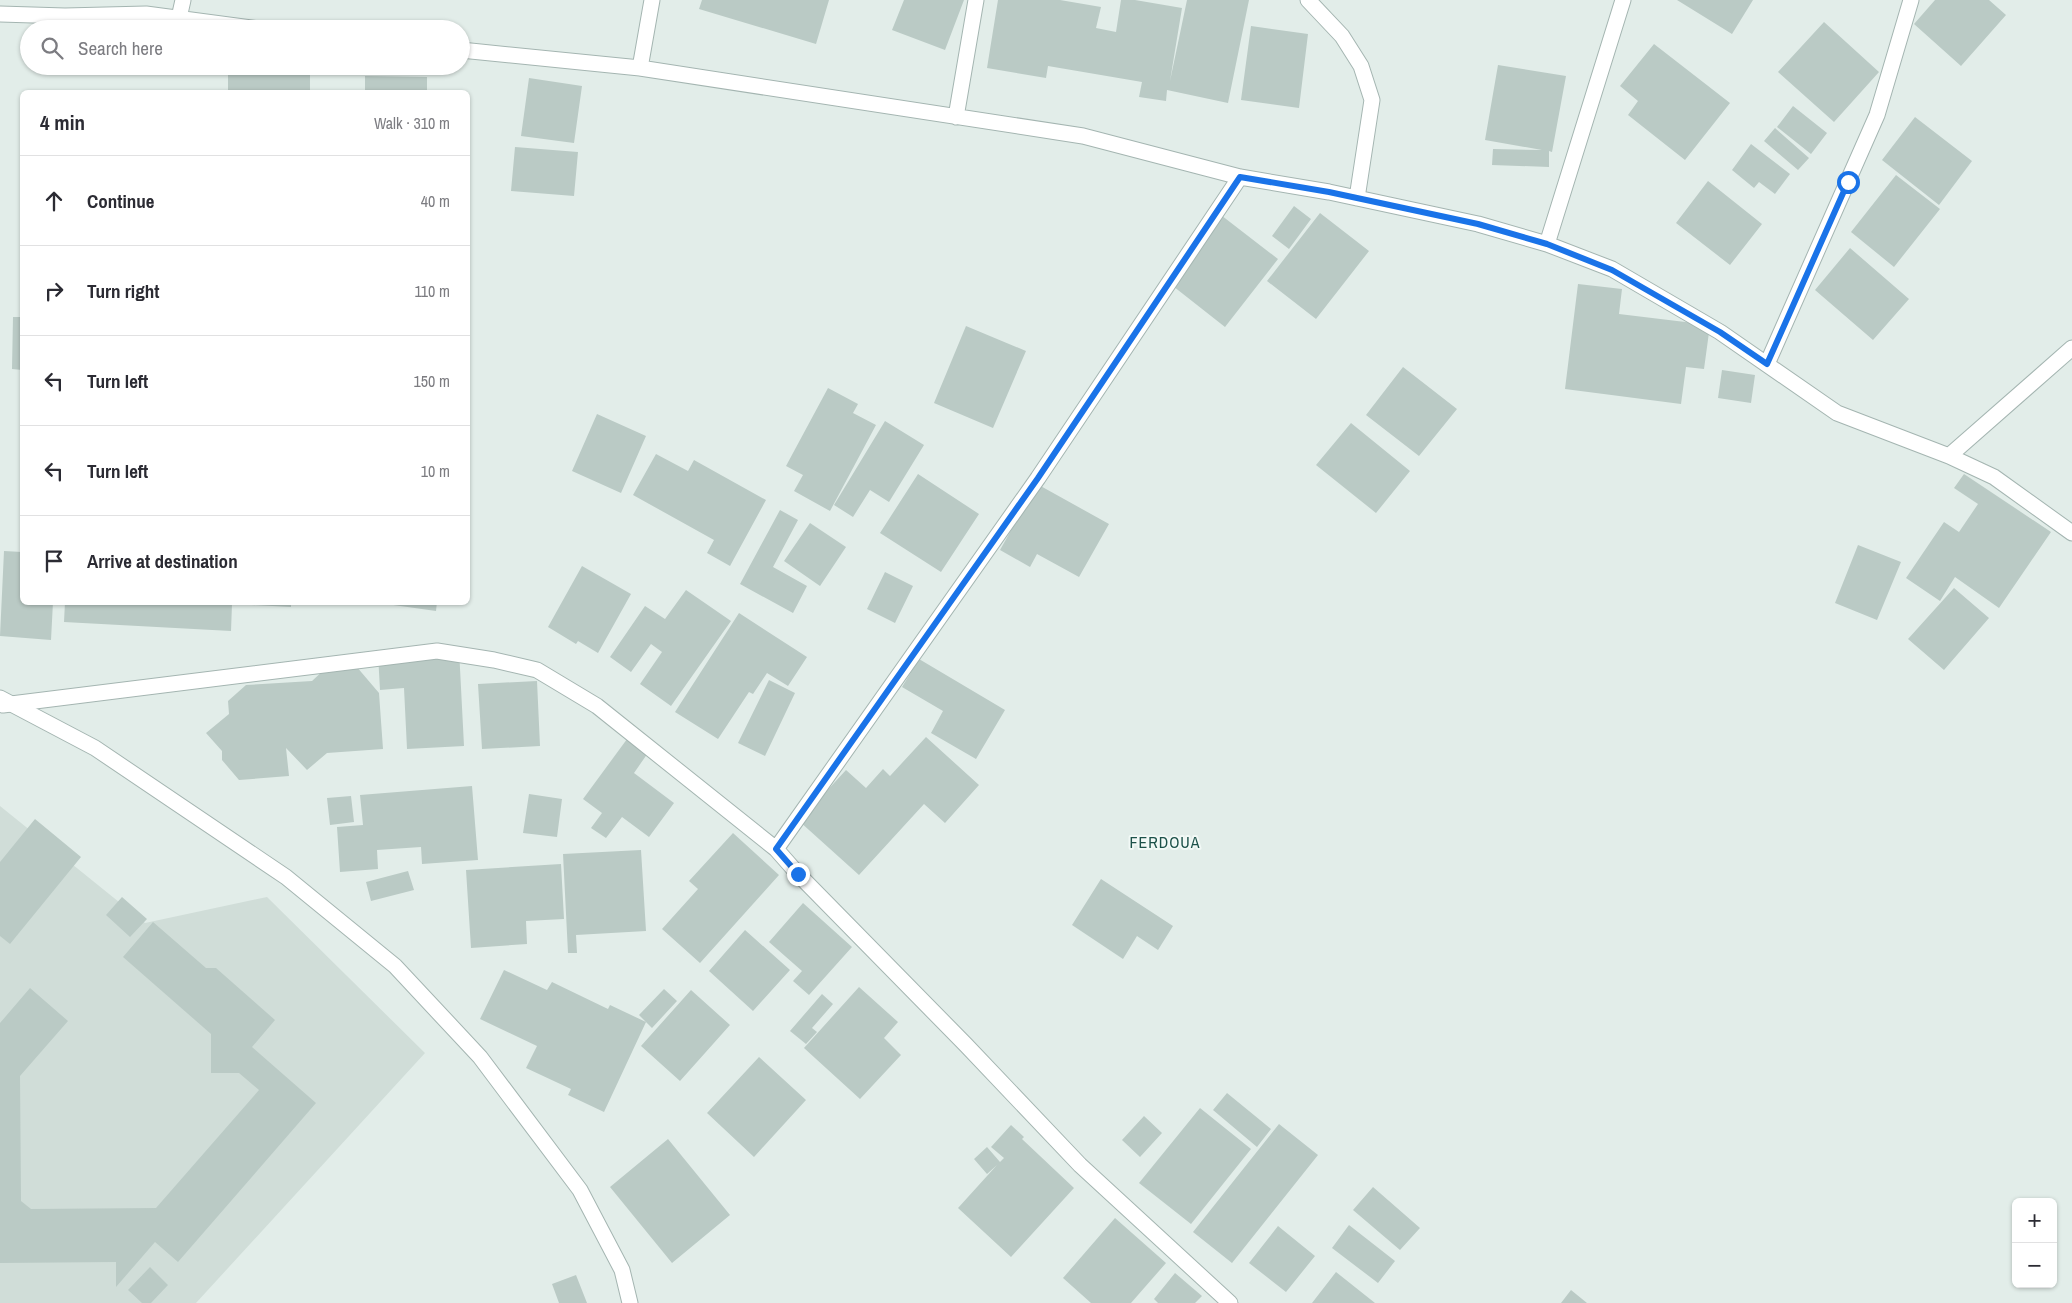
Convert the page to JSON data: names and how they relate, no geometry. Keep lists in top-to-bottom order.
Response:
{
  "districts": ["FERDOUA"],
  "page": {
    "search": "Search here",
    "heading": ["4 min", "Walk · 310 m"],
    "list": [
      ["Continue", "40 m"],
      ["Turn right", "110 m"],
      ["Turn left", "150 m"],
      ["Turn left", "10 m"],
      "Arrive at destination"
    ],
    "map_buttons": ["+", "−"]
  }
}
